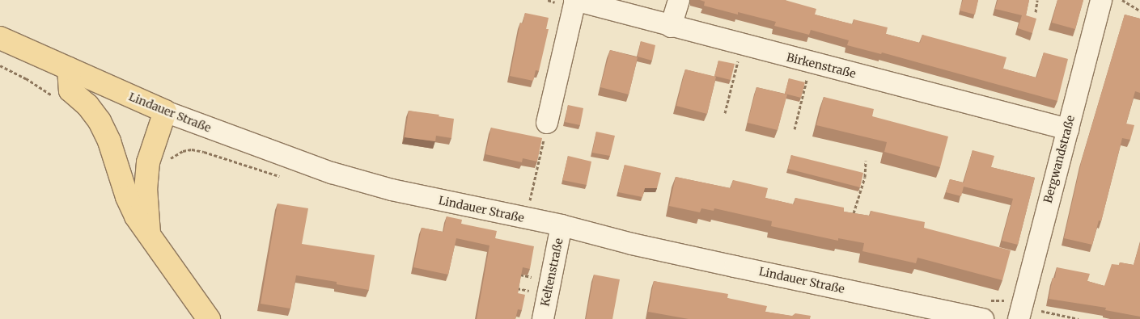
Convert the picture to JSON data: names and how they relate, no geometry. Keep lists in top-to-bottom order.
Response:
{
  "streets": {
    "main road": ["Lindauer Straße"],
    "street": ["Birkenstraße", "Bergwandstraße", "Keltenstraße"]
  },
  "crossings": [
    ["Birkenstraße", "Bergwandstraße"],
    ["Lindauer Straße", "Keltenstraße"]
  ]
}
